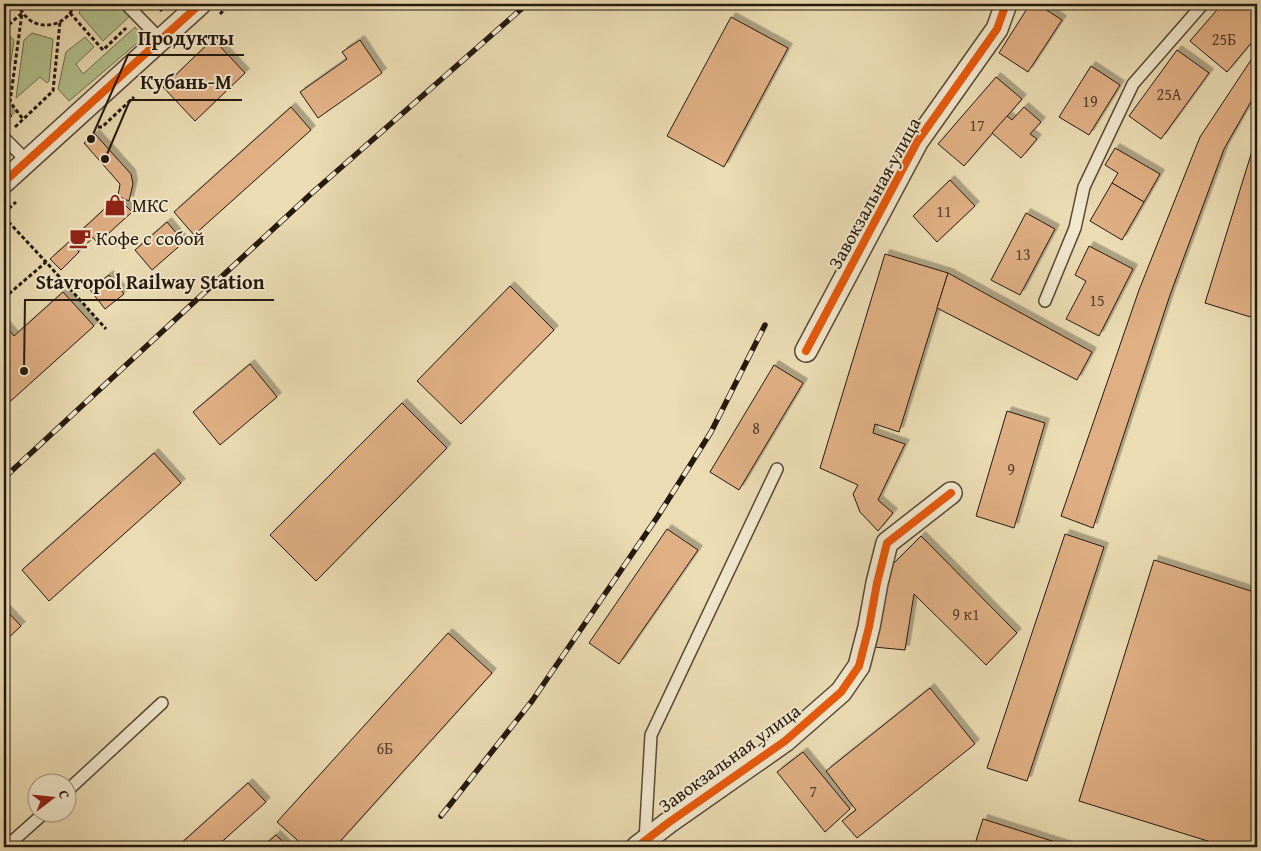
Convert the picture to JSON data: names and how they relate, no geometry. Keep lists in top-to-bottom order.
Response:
{
  "streets": {
    "street": ["Завокзальная улица"]
  },
  "places": {
    "other": ["Продукты", "Кубань-М", "Stavropol Railway Station"],
    "shop": ["МКС"],
    "cafe": ["Кофе с собой"]
  },
  "house_numbers": [
    "25Б",
    "25А",
    "19",
    "17",
    "11",
    "13",
    "15",
    "8",
    "9",
    "9 к1",
    "6Б",
    "7"
  ],
  "north": "right"
}
